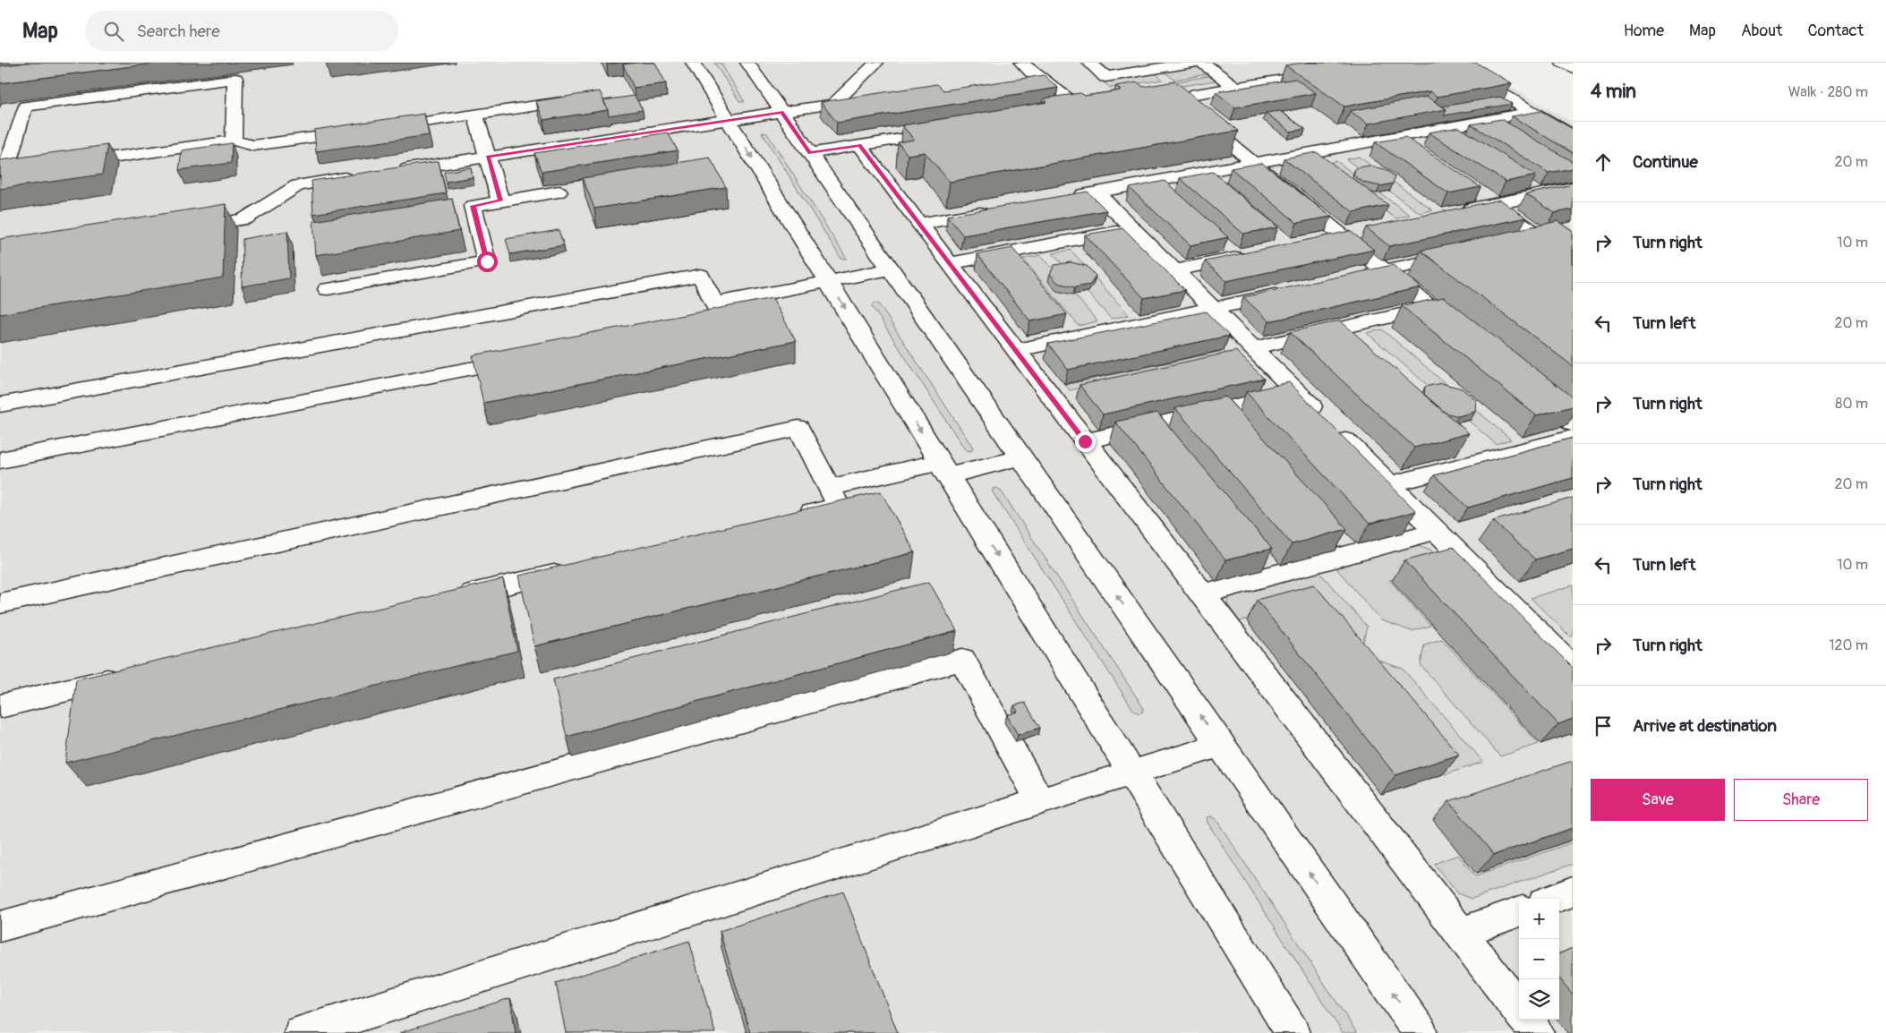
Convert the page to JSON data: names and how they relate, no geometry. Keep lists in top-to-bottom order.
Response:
{
  "page": {
    "header": "Map",
    "search": "Search here",
    "nav": [
      "Home",
      "Map",
      "About",
      "Contact"
    ],
    "heading": ["4 min", "Walk · 280 m"],
    "list": [
      ["Continue", "20 m"],
      ["Turn right", "10 m"],
      ["Turn left", "20 m"],
      ["Turn right", "80 m"],
      ["Turn right", "20 m"],
      ["Turn left", "10 m"],
      ["Turn right", "120 m"],
      "Arrive at destination"
    ],
    "buttons": ["Save", "Share"],
    "map_buttons": ["+", "−"]
  }
}
